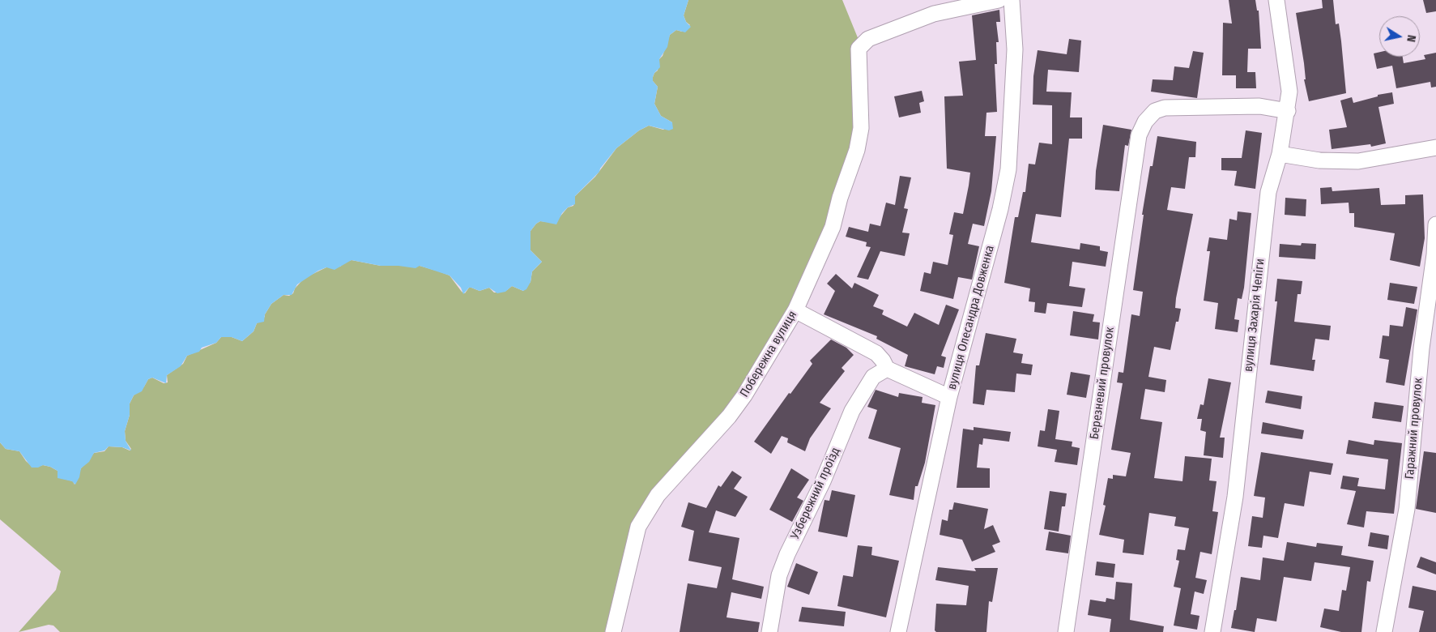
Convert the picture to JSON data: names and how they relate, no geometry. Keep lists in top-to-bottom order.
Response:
{
  "streets": {
    "street": [
      "вулиця Захарія Чепіги",
      "вулиця Олесандра Довженка",
      "Побережна вулиця",
      "Березневий провулок",
      "Гаражний провулок",
      "Узбережний проїзд"
    ]
  },
  "crossings": [
    ["вулиця Захарія Чепіги", "Березневий провулок"]
  ],
  "north": "right"
}
